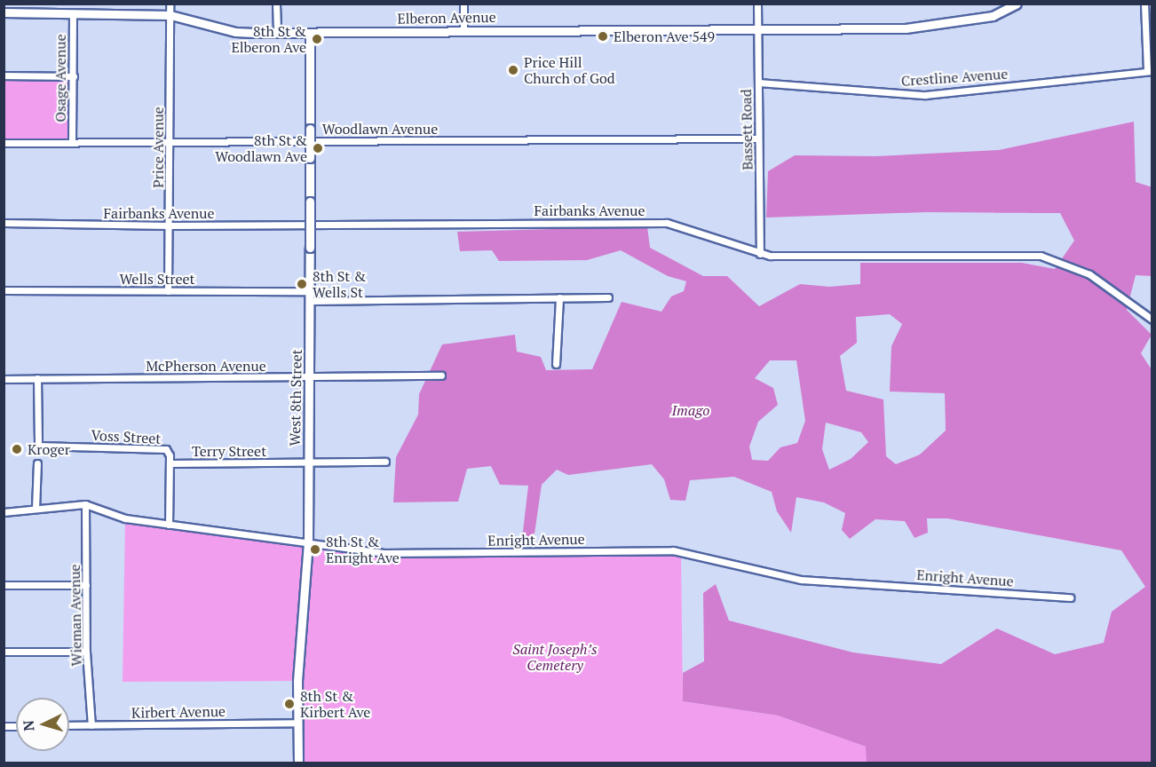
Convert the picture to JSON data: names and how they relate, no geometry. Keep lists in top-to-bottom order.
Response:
{
  "streets": {
    "street": [
      "Elberon Avenue",
      "Crestline Avenue",
      "Osage Avenue",
      "Woodlawn Avenue",
      "Bassett Road",
      "Price Avenue",
      "Fairbanks Avenue",
      "Wells Street",
      "McPherson Avenue",
      "West 8th Street",
      "Voss Street",
      "Terry Street",
      "Enright Avenue",
      "Wieman Avenue",
      "Kirbert Avenue"
    ]
  },
  "crossings": [
    ["Elberon Avenue", "Osage Avenue"],
    ["Elberon Avenue", "Bassett Road"],
    ["Elberon Avenue", "Price Avenue"],
    ["Elberon Avenue", "West 8th Street"],
    ["Crestline Avenue", "Bassett Road"],
    ["Osage Avenue", "Woodlawn Avenue"],
    ["Woodlawn Avenue", "Bassett Road"],
    ["Woodlawn Avenue", "Price Avenue"],
    ["Bassett Road", "Fairbanks Avenue"],
    ["Price Avenue", "Fairbanks Avenue"],
    ["Price Avenue", "Wells Street"],
    ["Wells Street", "West 8th Street"],
    ["McPherson Avenue", "West 8th Street"],
    ["McPherson Avenue", "Voss Street"],
    ["West 8th Street", "Terry Street"],
    ["West 8th Street", "Enright Avenue"],
    ["West 8th Street", "Kirbert Avenue"],
    ["Voss Street", "Terry Street"],
    ["Enright Avenue", "Wieman Avenue"],
    ["Wieman Avenue", "Kirbert Avenue"]
  ],
  "parks": ["Imago", "Saint Joseph’s Cemetery"],
  "places": [
    "Elberon Ave 549",
    "8th St & Elberon Ave",
    "Price Hill Church of God",
    "8th St & Woodlawn Ave",
    "8th St & Wells St",
    "Kroger",
    "8th St & Enright Ave",
    "8th St & Kirbert Ave"
  ],
  "north": "left"
}
